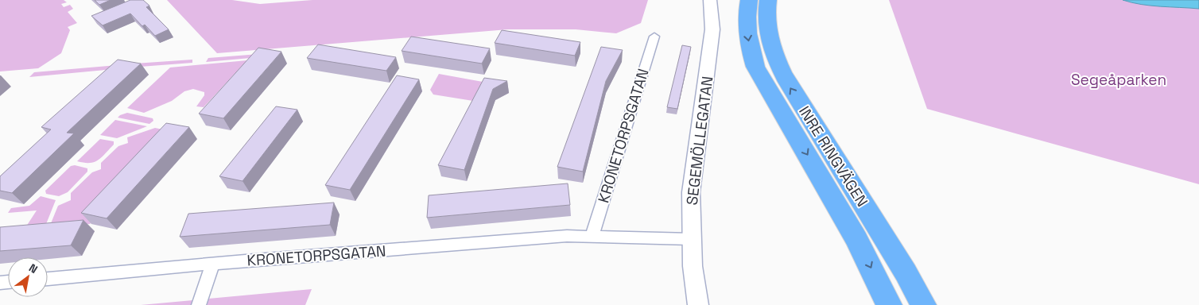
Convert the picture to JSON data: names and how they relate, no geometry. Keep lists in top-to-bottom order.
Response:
{
  "streets": {
    "highway": ["INRE RINGVÄGEN"],
    "street": ["KRONETORPSGATAN", "SEGEMÖLLEGATAN"]
  },
  "crossings": [
    ["KRONETORPSGATAN", "SEGEMÖLLEGATAN"]
  ],
  "parks": ["Segeåparken"],
  "north": "top right"
}
